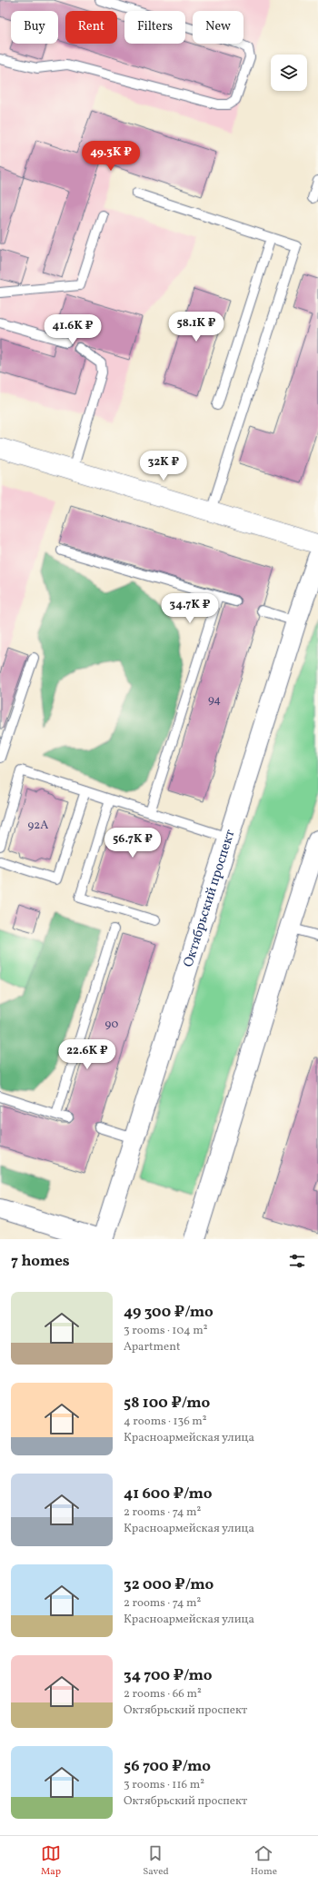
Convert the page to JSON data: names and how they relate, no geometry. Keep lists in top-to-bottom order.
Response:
{
  "streets": {
    "main road": ["Октябрьский проспект"]
  },
  "house_numbers": ["94", "92А", "90"],
  "page": {
    "chip": [
      "Buy",
      "Rent",
      "Filters",
      "New"
    ],
    "price": [
      "49.3K ₽",
      "58.1K ₽",
      "41.6K ₽",
      "32K ₽",
      "34.7K ₽",
      "56.7K ₽",
      "22.6K ₽"
    ],
    "heading": "7 homes",
    "list": [
      {
        "name": "49 300 ₽/mo",
        "note": "3 rooms · 104 m² · Apartment"
      },
      {
        "name": "58 100 ₽/mo",
        "note": "4 rooms · 136 m² · Красноармейская улица"
      },
      {
        "name": "41 600 ₽/mo",
        "note": "2 rooms · 74 m² · Красноармейская улица"
      },
      {
        "name": "32 000 ₽/mo",
        "note": "2 rooms · 74 m² · Красноармейская улица"
      },
      {
        "name": "34 700 ₽/mo",
        "note": "2 rooms · 66 m² · Октябрьский проспект"
      },
      {
        "name": "56 700 ₽/mo",
        "note": "3 rooms · 116 m² · Октябрьский проспект"
      }
    ],
    "tabs": ["Map", "Saved", "Home"]
  }
}
